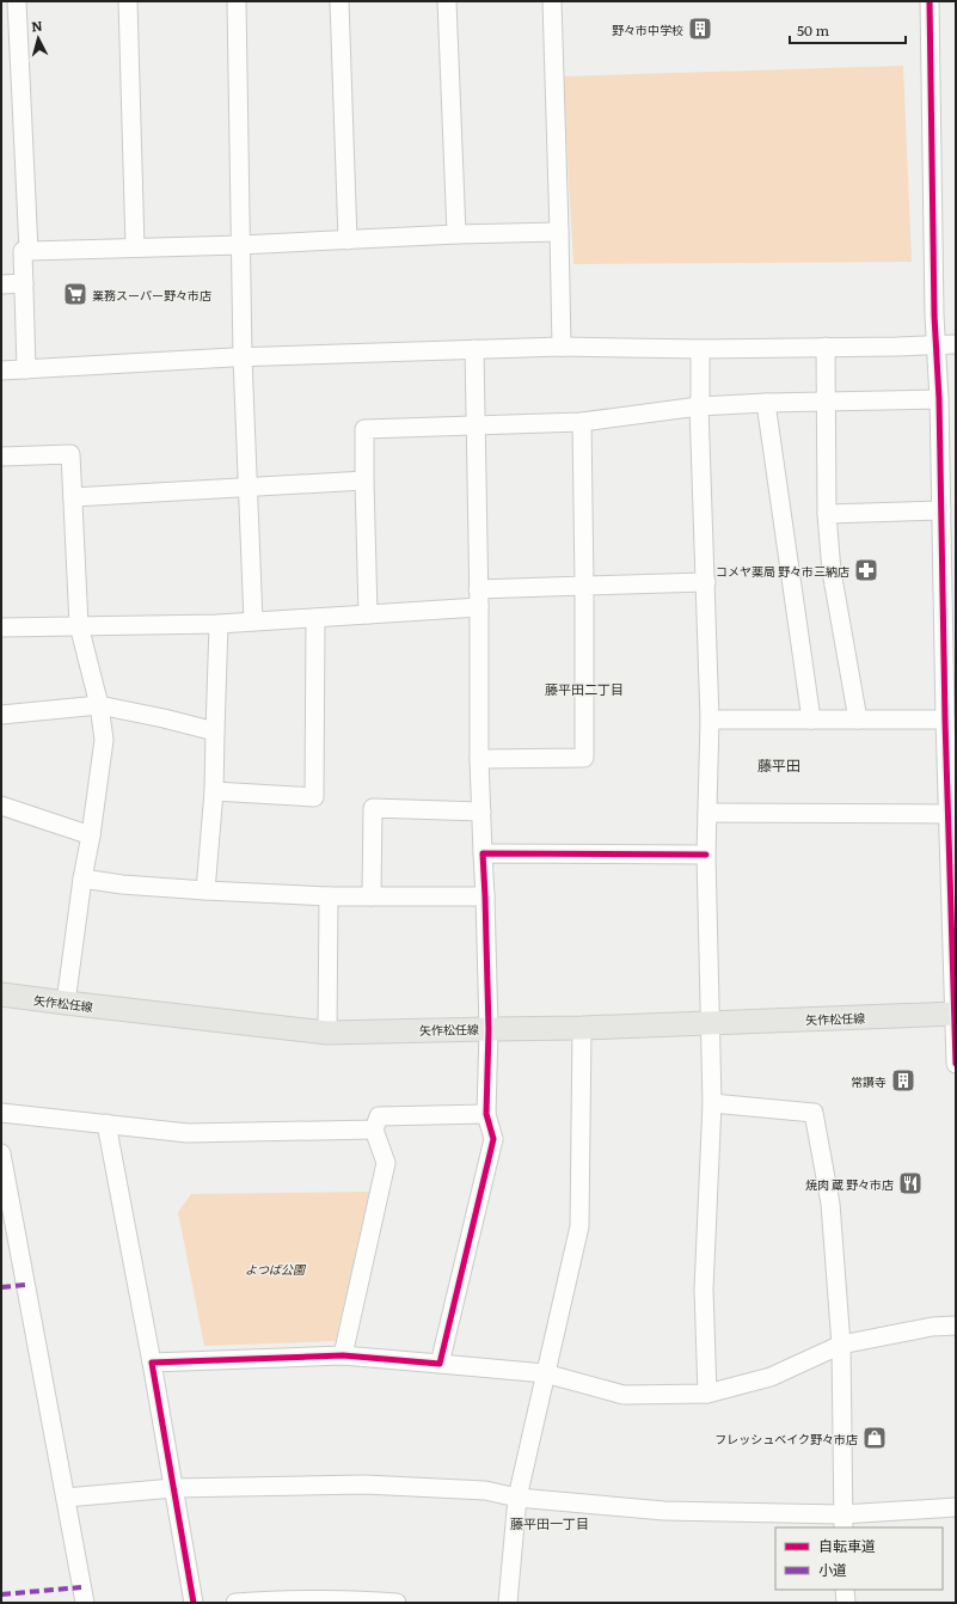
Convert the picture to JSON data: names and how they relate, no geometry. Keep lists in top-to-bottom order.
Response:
{
  "streets": {
    "main road": ["矢作松任線"]
  },
  "districts": ["藤平田二丁目", "藤平田", "藤平田一丁目"],
  "parks": ["よつば公園"],
  "places": {
    "building": ["野々市中学校", "常讃寺"],
    "supermarket": ["業務スーパー野々市店"],
    "pharmacy": ["コメヤ薬局 野々市三納店"],
    "restaurant": ["焼肉 蔵 野々市店"],
    "shop": ["フレッシュベイク野々市店"]
  },
  "legend": ["自転車道", "小道"],
  "scale_bar": "50 m",
  "north": "top"
}
